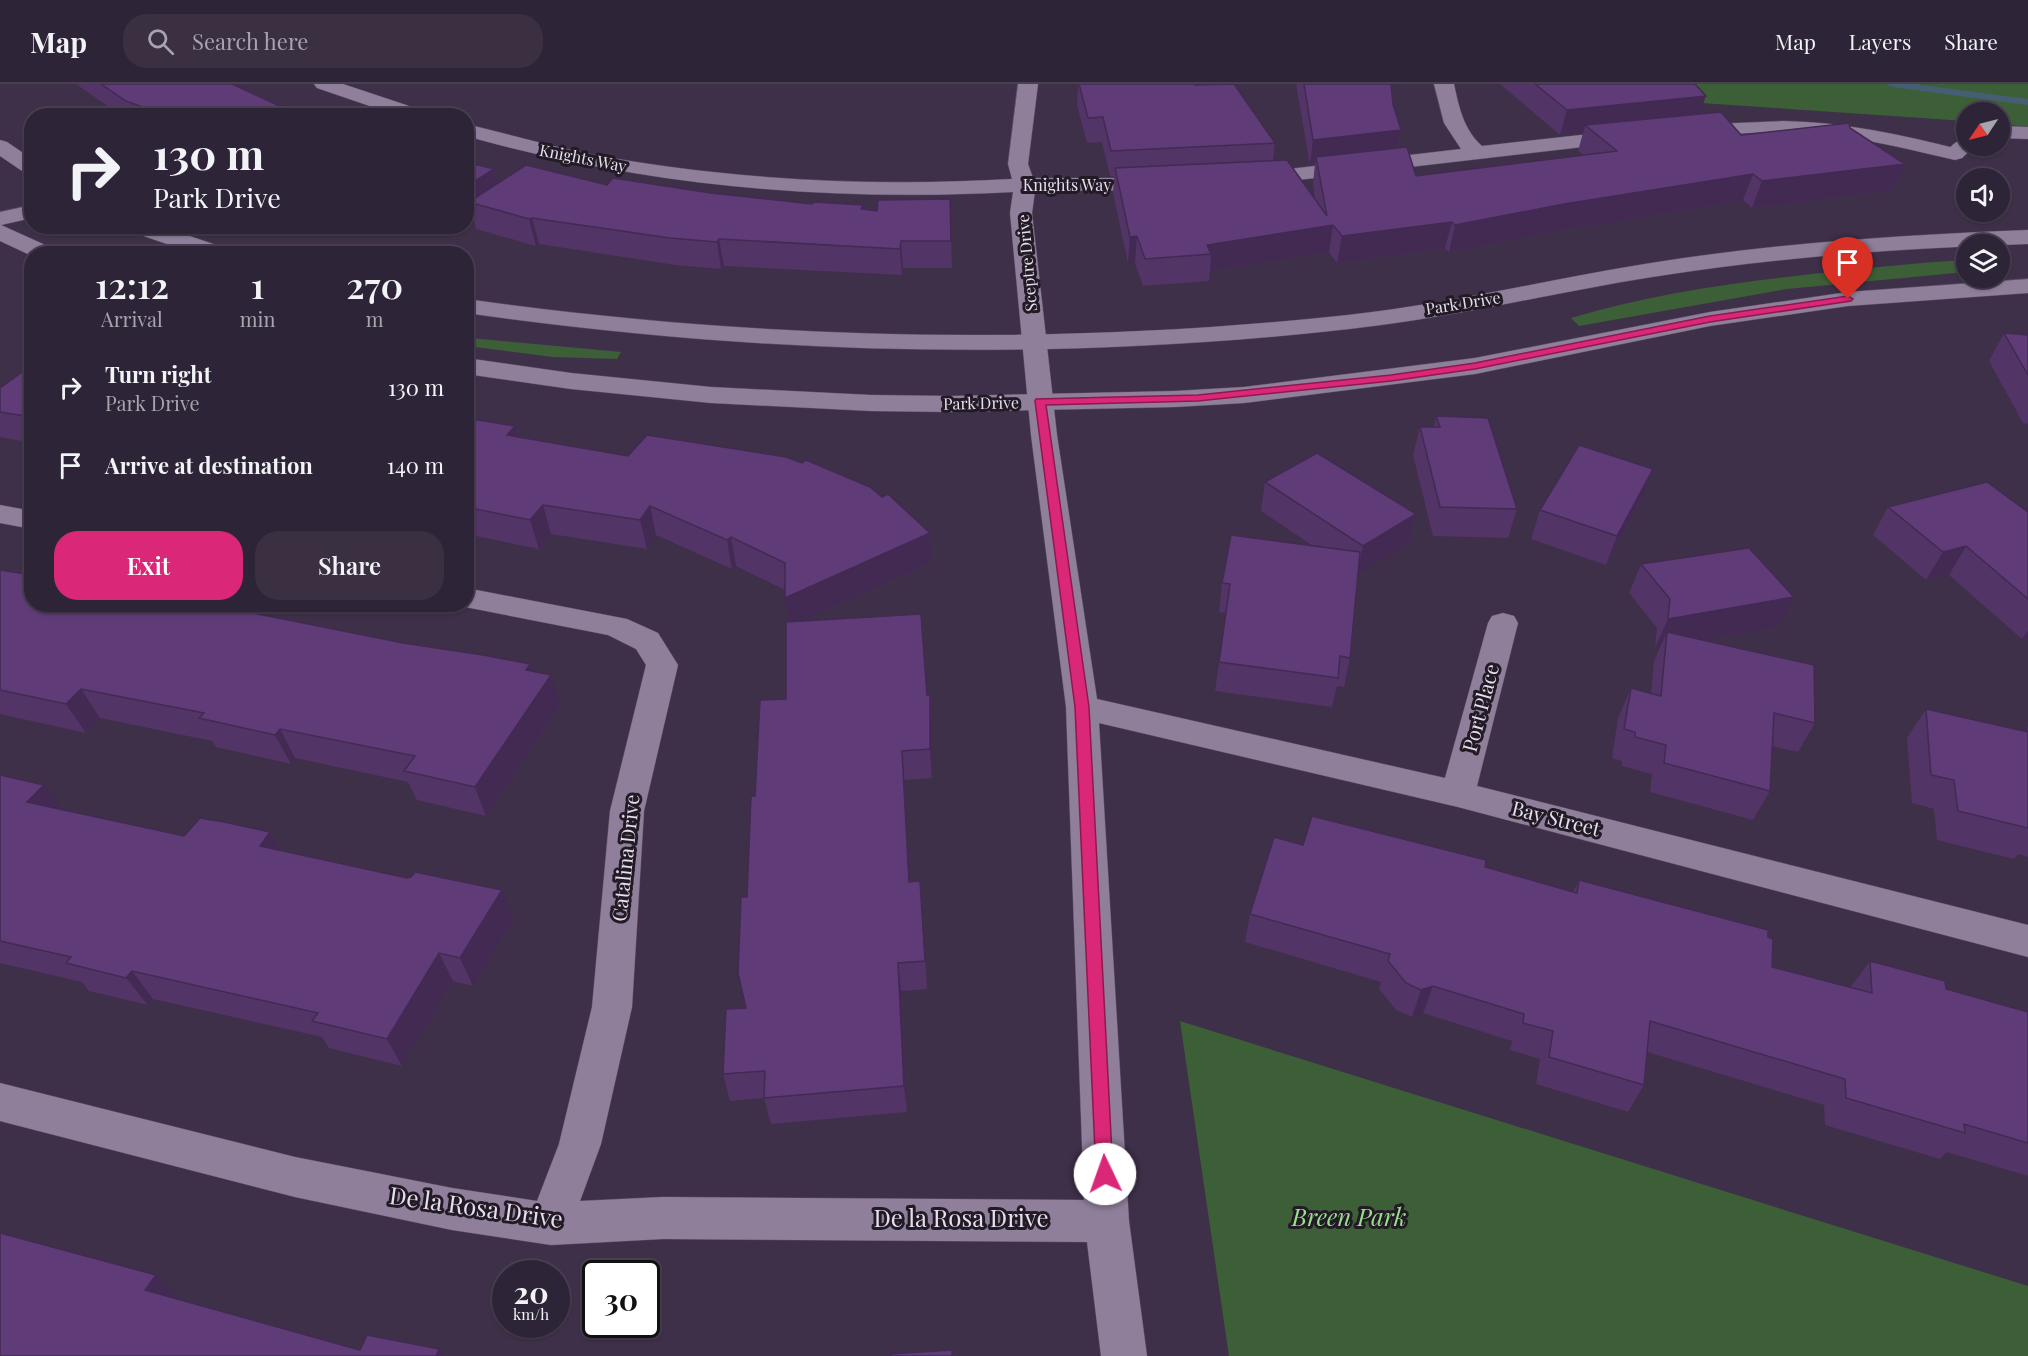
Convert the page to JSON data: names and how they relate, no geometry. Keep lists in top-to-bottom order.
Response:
{
  "streets": {
    "street": [
      "Knights Way",
      "Sceptre Drive",
      "Park Drive",
      "Port Place",
      "Bay Street",
      "Catalina Drive",
      "De la Rosa Drive"
    ]
  },
  "crossings": [
    ["Knights Way", "Sceptre Drive"],
    ["Sceptre Drive", "Park Drive"],
    ["Sceptre Drive", "Bay Street"],
    ["Sceptre Drive", "De la Rosa Drive"],
    ["Port Place", "Bay Street"],
    ["Catalina Drive", "De la Rosa Drive"]
  ],
  "parks": ["Breen Park"],
  "north": "bottom left",
  "page": {
    "header": "Map",
    "search": "Search here",
    "nav": ["Map", "Layers", "Share"],
    "turn": ["130 m", "Park Drive"],
    "eta": [
      "12:12",
      "Arrival",
      "1",
      "min",
      "270",
      "m"
    ],
    "list": [
      {
        "name": "Turn right",
        "note": "Park Drive",
        "value": "130 m"
      },
      {
        "name": "Arrive at destination",
        "value": "140 m"
      }
    ],
    "buttons": ["Exit", "Share"],
    "speed": "20 km/h",
    "limit": "30"
  }
}
